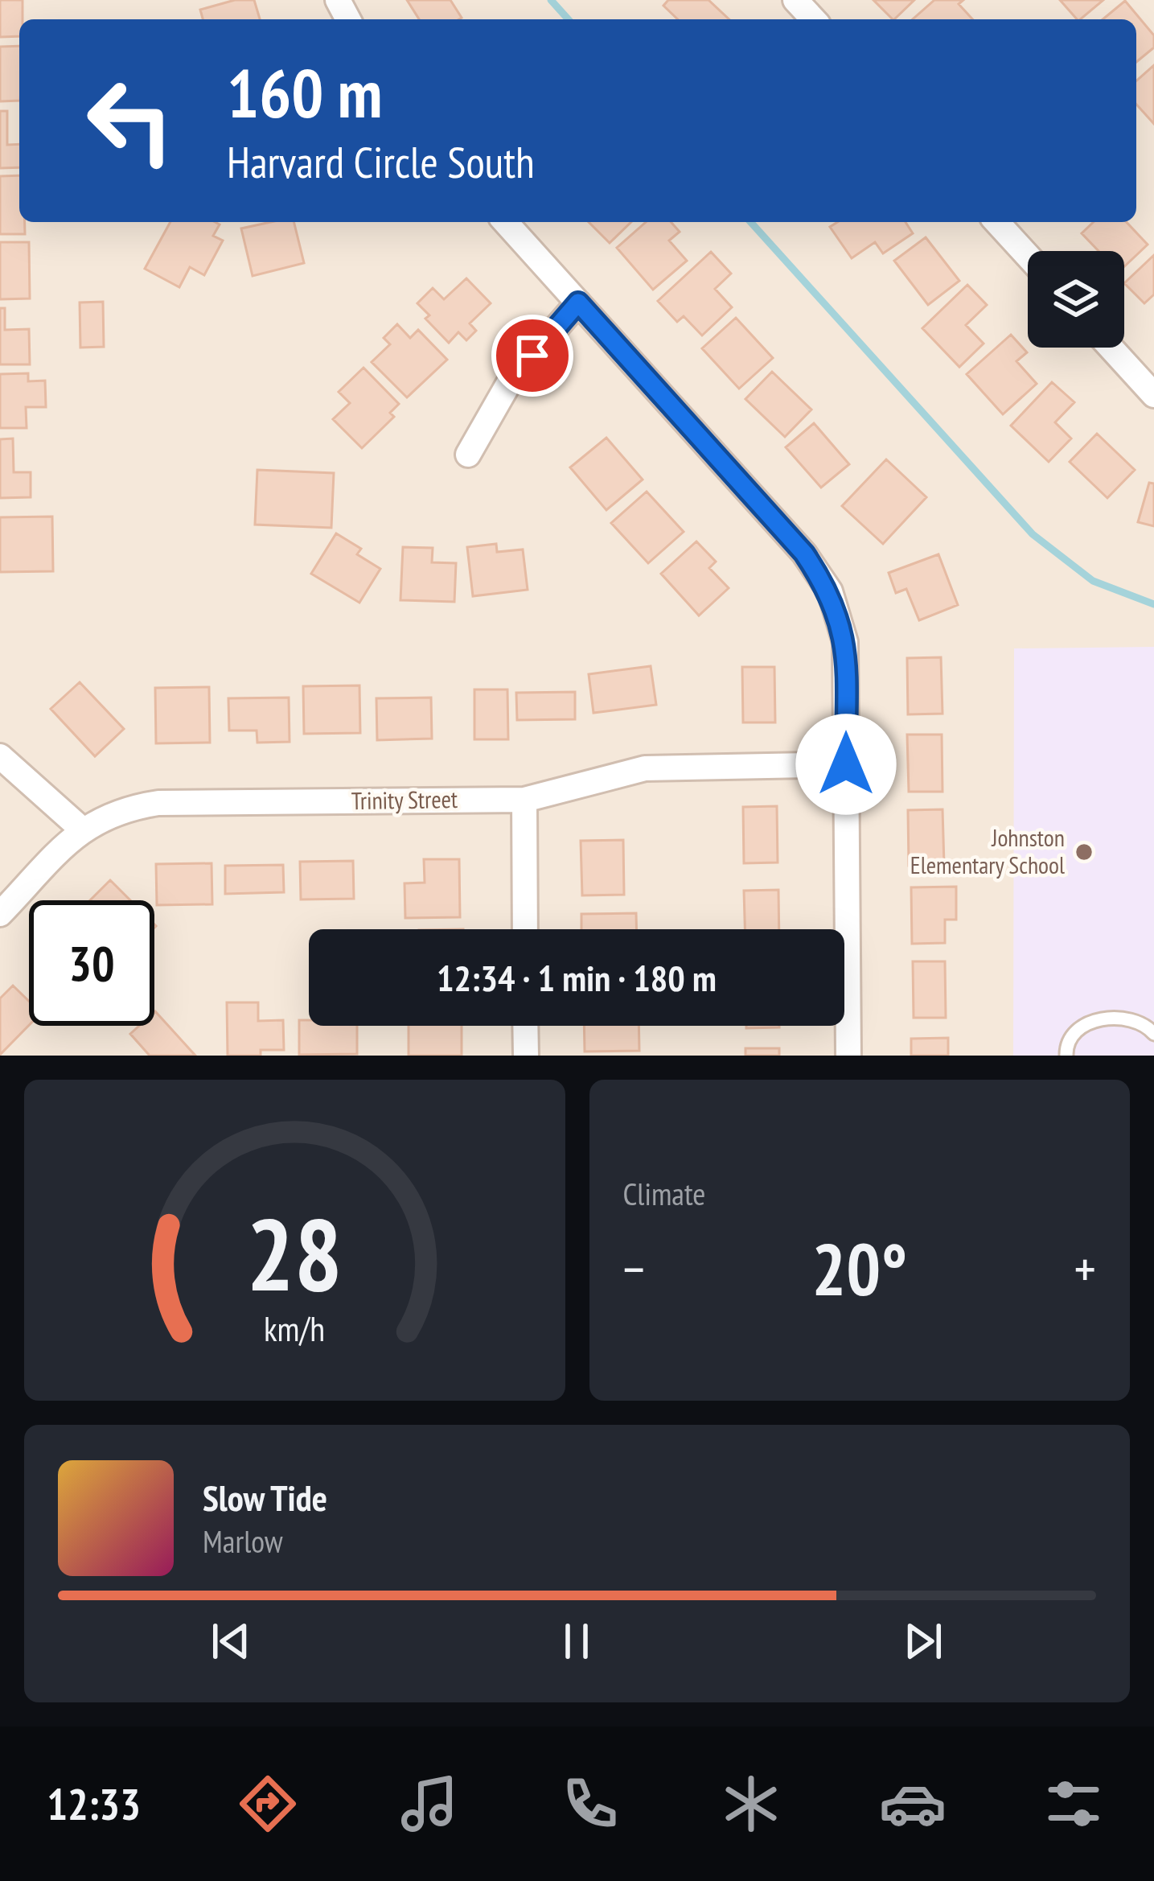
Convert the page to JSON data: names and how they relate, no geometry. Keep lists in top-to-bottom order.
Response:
{
  "streets": {
    "street": ["Trinity Street"]
  },
  "places": ["Johnston Elementary School"],
  "page": {
    "turn": ["160 m", "Harvard Circle South"],
    "limit": "30",
    "trip": "12:34 · 1 min · 180 m",
    "tile": "Climate",
    "heat": ["−", "20°", "+"],
    "song": ["Slow Tide", "Marlow"],
    "tabs": "12:33",
    "gauge": ["28", "km/h"]
  }
}
